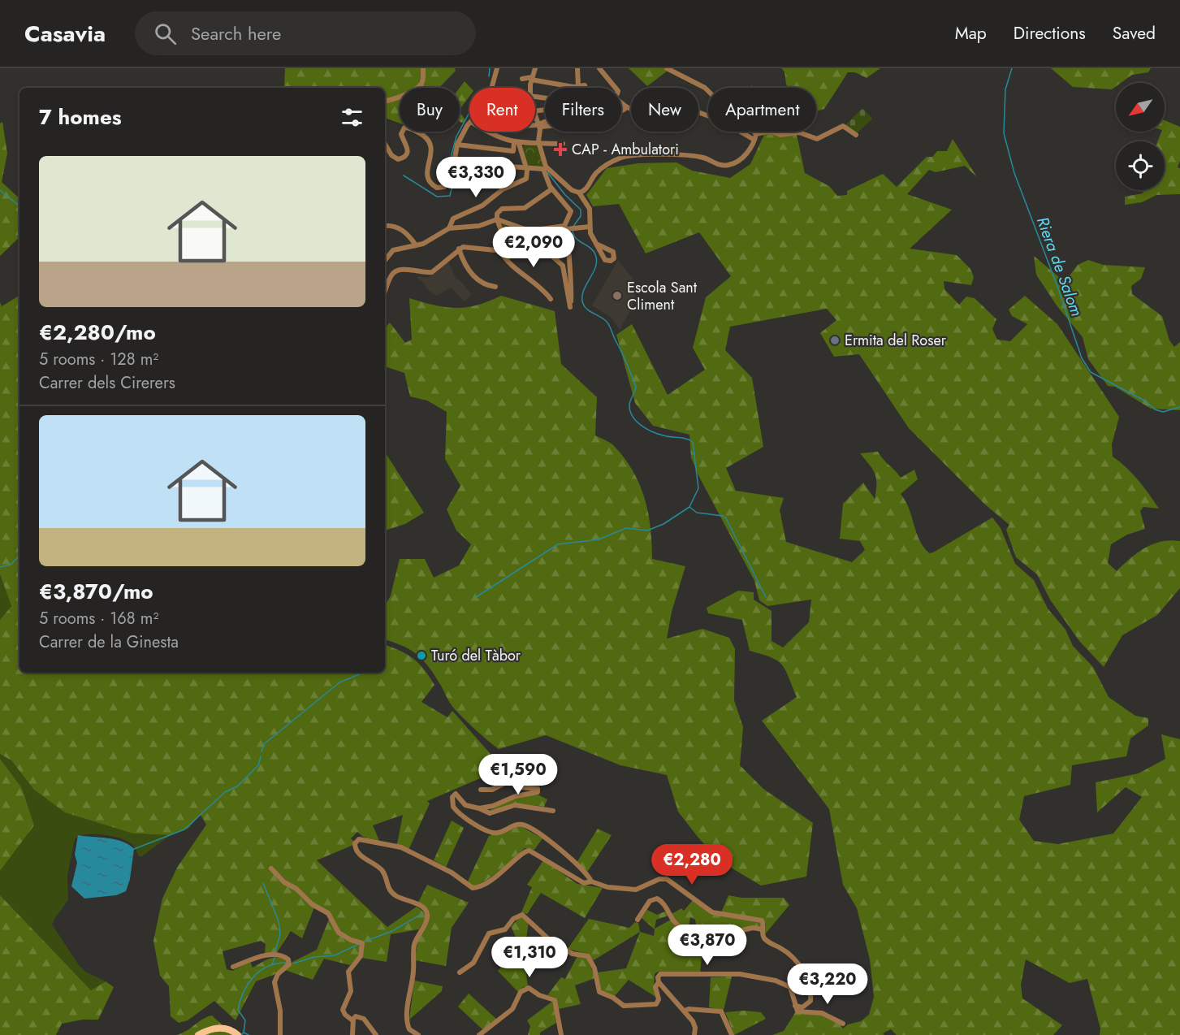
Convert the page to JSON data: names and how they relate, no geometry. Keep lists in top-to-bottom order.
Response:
{
  "water": ["Riera de Salom"],
  "places": {
    "health": ["CAP - Ambulatori"],
    "other": ["Escola Sant Climent", "Ermita del Roser", "Turó del Tàbor"]
  },
  "north": "bottom left",
  "page": {
    "header": "Casavia",
    "search": "Search here",
    "nav": ["Map", "Directions", "Saved"],
    "chip": [
      "Buy",
      "Rent",
      "Filters",
      "New",
      "Apartment"
    ],
    "heading": "7 homes",
    "list": [
      {
        "name": "€2,280/mo",
        "note": "5 rooms · 128 m² · Carrer dels Cirerers"
      },
      {
        "name": "€3,870/mo",
        "note": "5 rooms · 168 m² · Carrer de la Ginesta"
      }
    ],
    "price": [
      "€3,330",
      "€2,090",
      "€1,590",
      "€2,280",
      "€3,870",
      "€1,310",
      "€3,220"
    ]
  }
}
